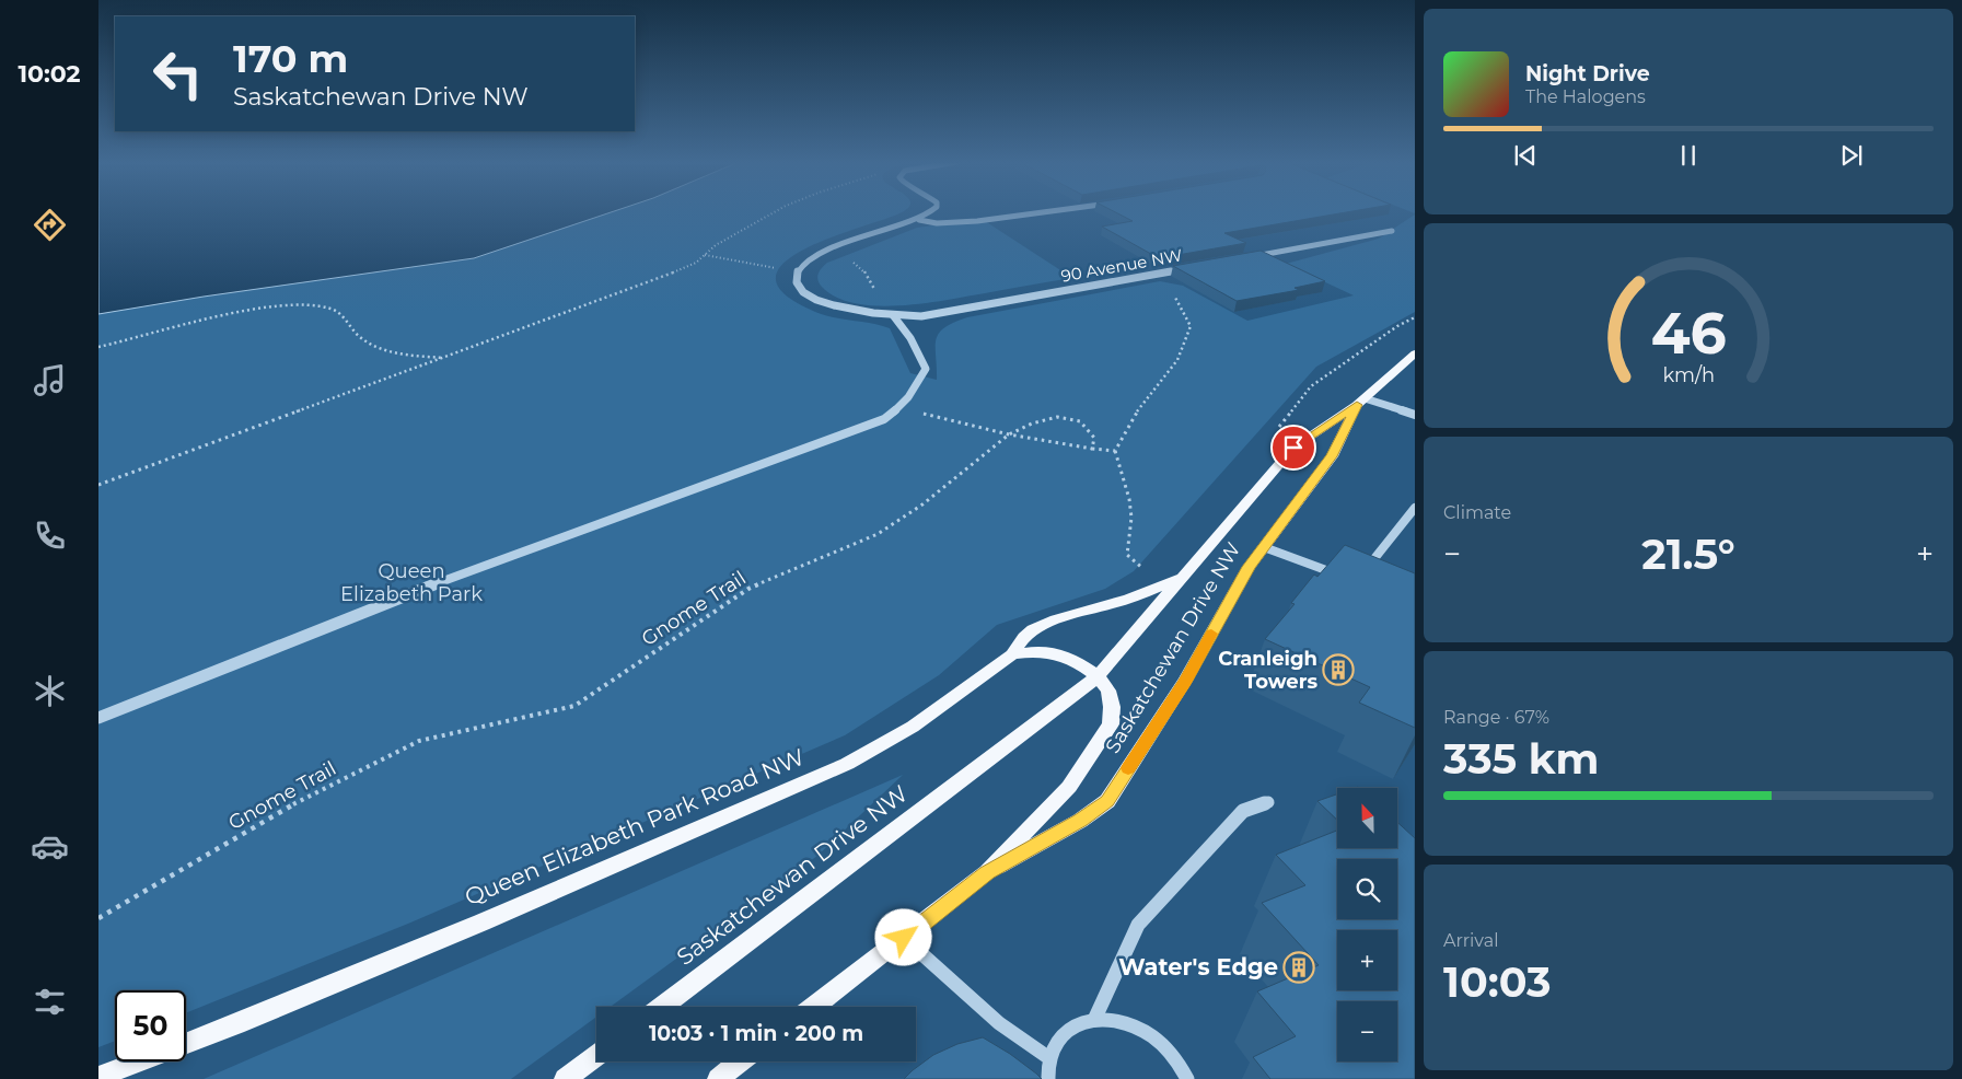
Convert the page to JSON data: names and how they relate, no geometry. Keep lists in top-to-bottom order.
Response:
{
  "streets": {
    "main road": ["Saskatchewan Drive NW", "Queen Elizabeth Park Road NW"],
    "street": ["90 Avenue NW"],
    "path": ["Gnome Trail"]
  },
  "crossings": [
    ["Saskatchewan Drive NW", "Queen Elizabeth Park Road NW"]
  ],
  "parks": ["Queen Elizabeth Park"],
  "places": {
    "building": ["Cranleigh Towers", "Water's Edge"]
  },
  "north": "top",
  "page": {
    "tabs": "10:02",
    "turn": ["170 m", "Saskatchewan Drive NW"],
    "song": ["Night Drive", "The Halogens"],
    "tile": [
      "Climate",
      ["Range · 67%", "335 km"],
      ["Arrival", "10:03"]
    ],
    "heat": ["−", "21.5°", "+"],
    "map_buttons": ["+", "−"],
    "limit": "50",
    "trip": "10:03 · 1 min · 200 m",
    "gauge": ["46", "km/h"]
  }
}
